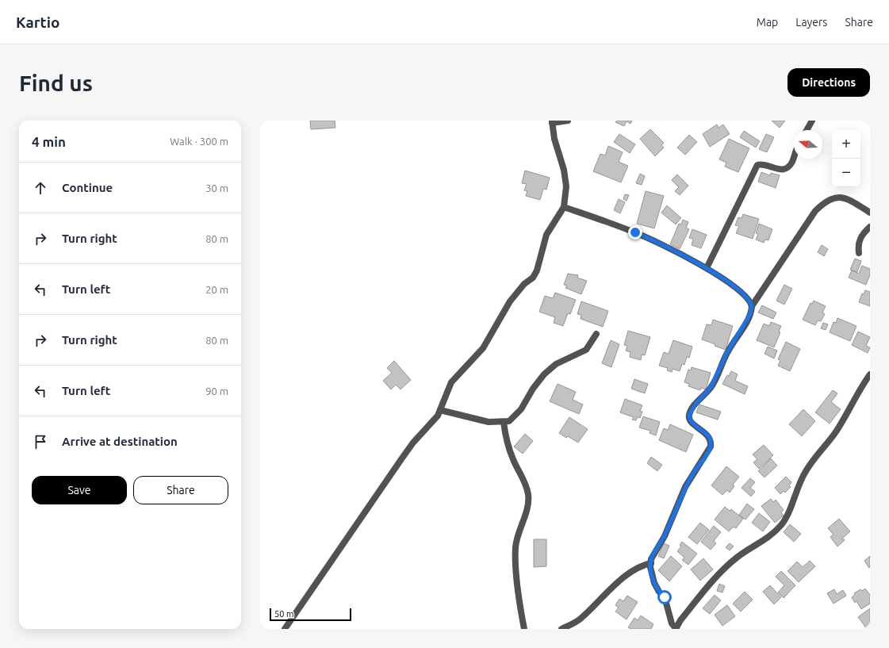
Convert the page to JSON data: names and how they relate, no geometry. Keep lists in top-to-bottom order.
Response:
{
  "scale_bar": "50 m",
  "north": "left",
  "page": {
    "header": "Kartio",
    "nav": ["Map", "Layers", "Share"],
    "buttons": [
      "Directions",
      ["Save", "Share"]
    ],
    "title": "Find us",
    "heading": ["4 min", "Walk · 300 m"],
    "map_buttons": ["+", "−"],
    "list": [
      ["Continue", "30 m"],
      ["Turn right", "80 m"],
      ["Turn left", "20 m"],
      ["Turn right", "80 m"],
      ["Turn left", "90 m"],
      "Arrive at destination"
    ],
    "scale": "50 m"
  }
}
